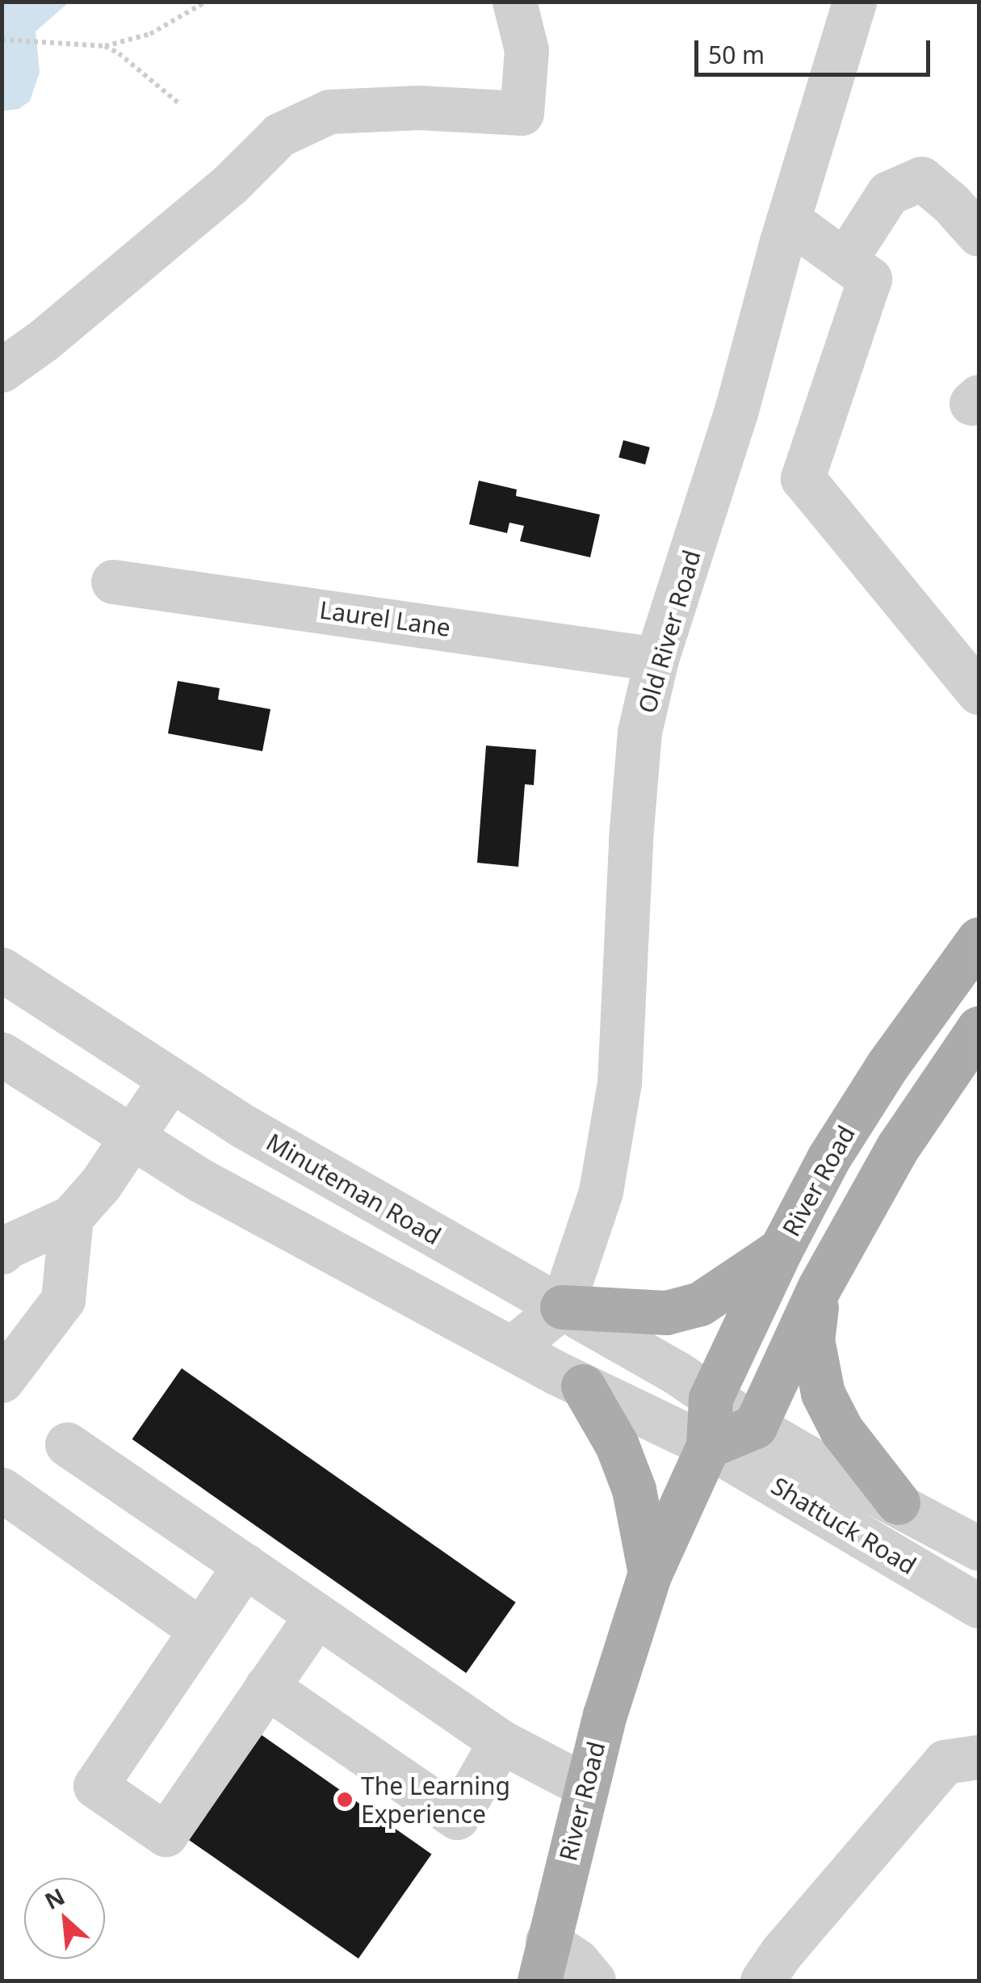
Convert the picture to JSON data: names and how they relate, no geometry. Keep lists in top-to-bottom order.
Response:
{
  "streets": {
    "main road": ["River Road"],
    "street": [
      "Laurel Lane",
      "Old River Road",
      "Minuteman Road",
      "Shattuck Road"
    ]
  },
  "crossings": [
    ["Laurel Lane", "Old River Road"],
    ["Old River Road", "Minuteman Road"],
    ["River Road", "Minuteman Road"],
    ["River Road", "Shattuck Road"],
    ["Minuteman Road", "Shattuck Road"]
  ],
  "places": ["The Learning Experience"],
  "scale_bar": "50 m",
  "north": "top left"
}
